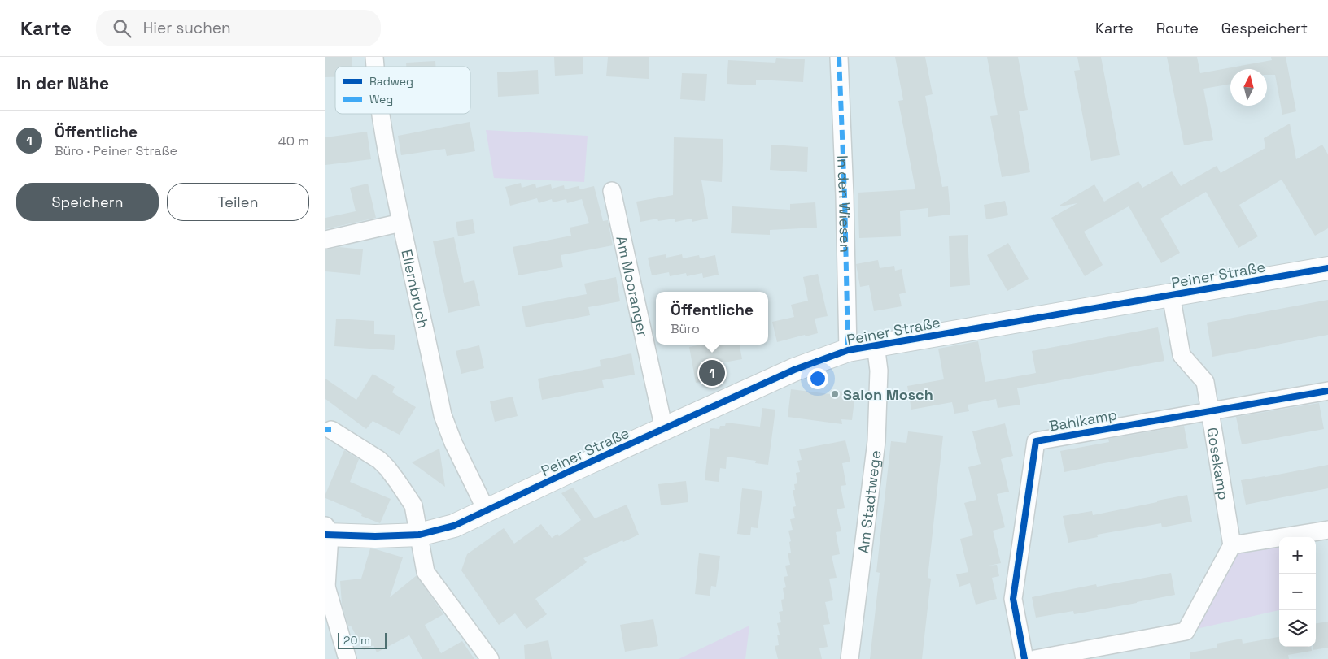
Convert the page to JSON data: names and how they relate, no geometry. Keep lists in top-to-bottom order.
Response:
{
  "streets": {
    "main road": ["Peiner Straße"],
    "street": [
      "In den Wiesen",
      "Am Mooranger",
      "Ellernbruch",
      "Bahlkamp",
      "Gosekamp",
      "Am Stadtwege"
    ]
  },
  "crossings": [
    ["In den Wiesen", "Peiner Straße"],
    ["Peiner Straße", "Am Mooranger"],
    ["Peiner Straße", "Ellernbruch"],
    ["Peiner Straße", "Gosekamp"],
    ["Peiner Straße", "Am Stadtwege"],
    ["Bahlkamp", "Gosekamp"]
  ],
  "places": ["Salon Mosch"],
  "legend": ["Radweg", "Weg"],
  "scale_bar": "20 m",
  "north": "top",
  "page": {
    "header": "Karte",
    "search": "Hier suchen",
    "nav": ["Karte", "Route", "Gespeichert"],
    "heading": "In der Nähe",
    "list": [
      {
        "mark": "1",
        "name": "Öffentliche",
        "note": "Büro · Peiner Straße",
        "value": "40 m"
      }
    ],
    "buttons": ["Speichern", "Teilen"],
    "popup": ["Öffentliche", "Büro"],
    "pins": "1",
    "map_buttons": ["+", "−"],
    "scale": "20 m"
  }
}
